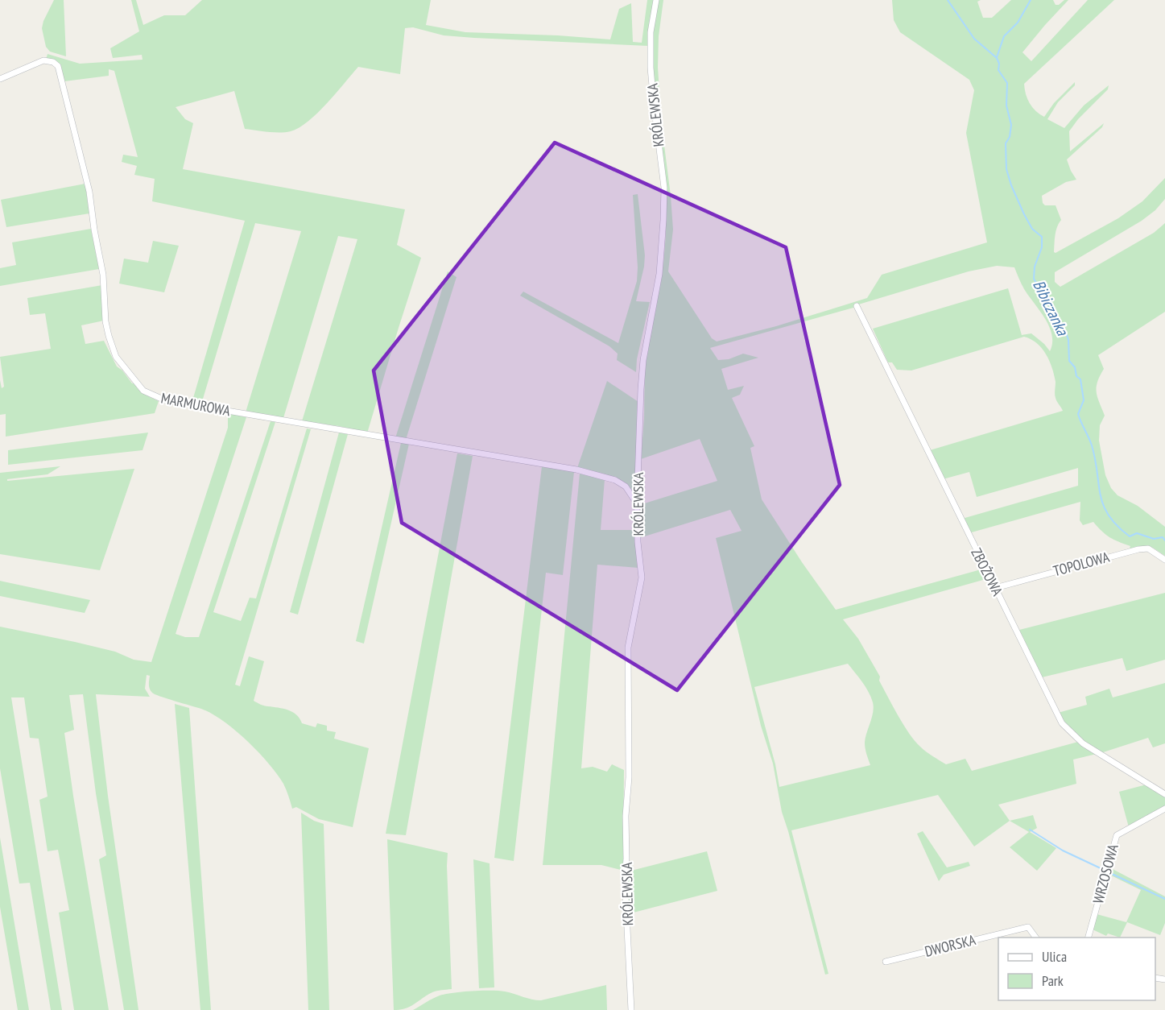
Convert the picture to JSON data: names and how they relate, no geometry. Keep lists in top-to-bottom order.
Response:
{
  "streets": {
    "street": [
      "KRÓLEWSKA",
      "MARMUROWA",
      "TOPOLOWA",
      "ZBOŻOWA",
      "WRZOSOWA",
      "DWORSKA"
    ]
  },
  "crossings": [
    ["KRÓLEWSKA", "MARMUROWA"],
    ["TOPOLOWA", "ZBOŻOWA"]
  ],
  "water": ["Bibiczanka"],
  "legend": ["Ulica", "Park"]
}
